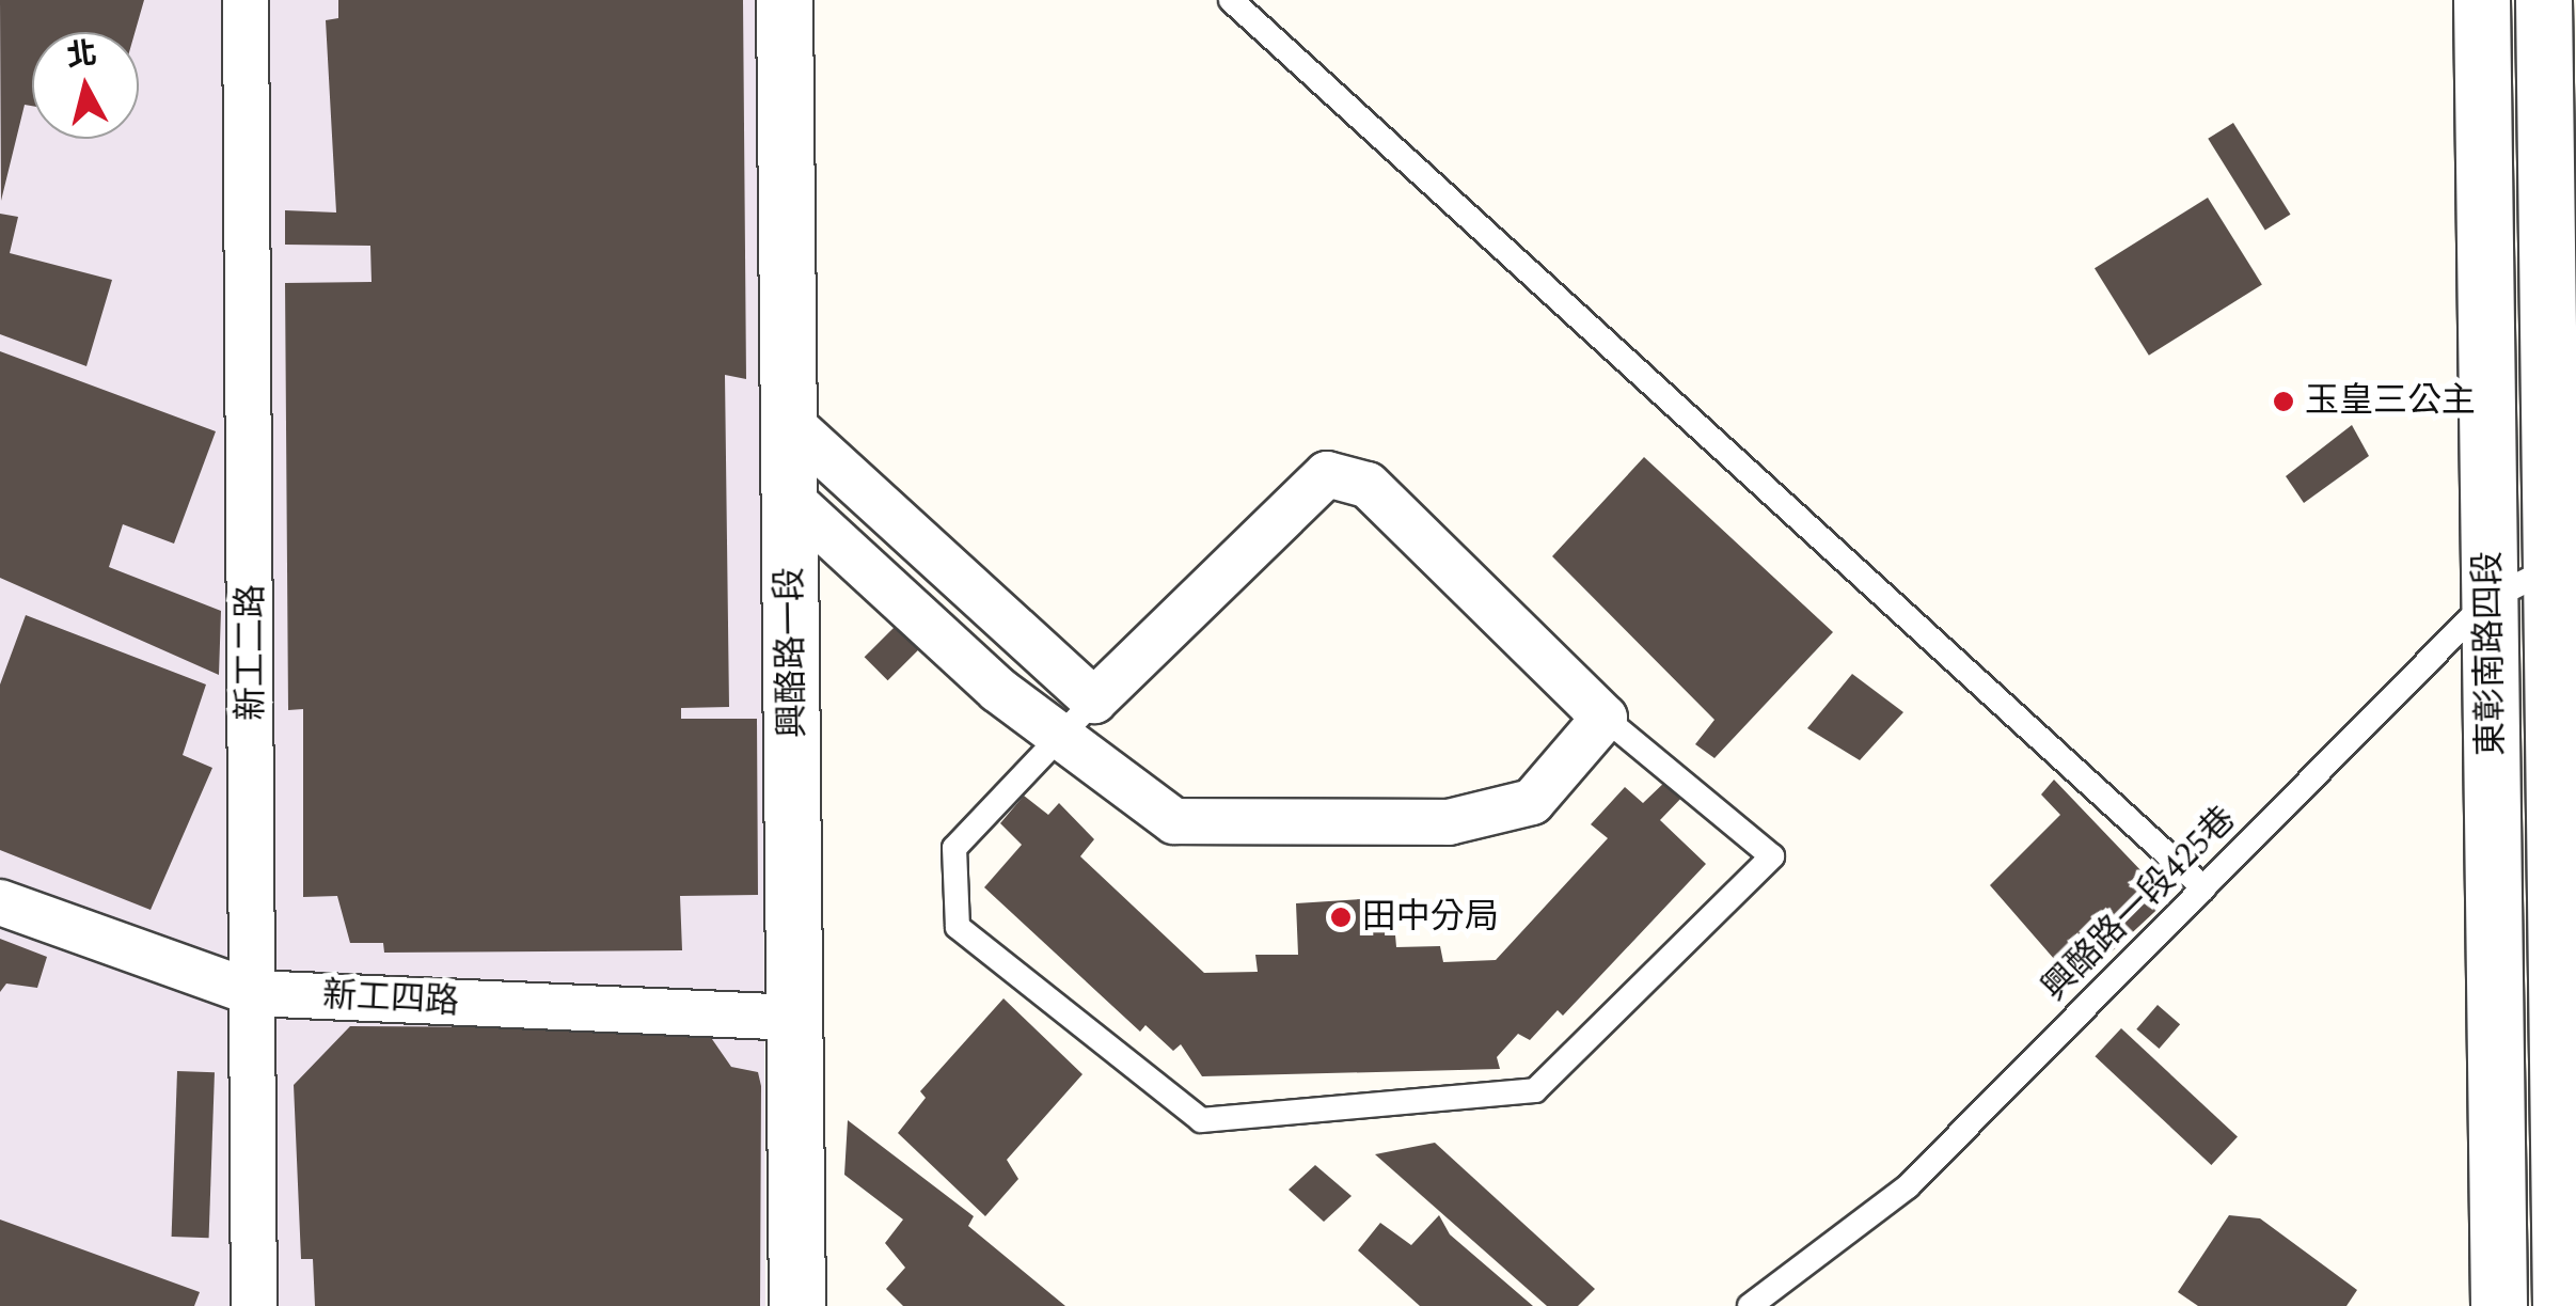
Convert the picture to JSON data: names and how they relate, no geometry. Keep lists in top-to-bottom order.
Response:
{
  "streets": {
    "street": [
      "新工二路",
      "興酪路一段",
      "東彰南路四段",
      "新工四路"
    ],
    "lane": ["興酪路一段425巷"]
  },
  "crossings": [
    ["新工二路", "新工四路"],
    ["興酪路一段", "新工四路"],
    ["東彰南路四段", "興酪路一段425巷"]
  ],
  "places": ["玉皇三公主", "田中分局"],
  "north": "top"
}
